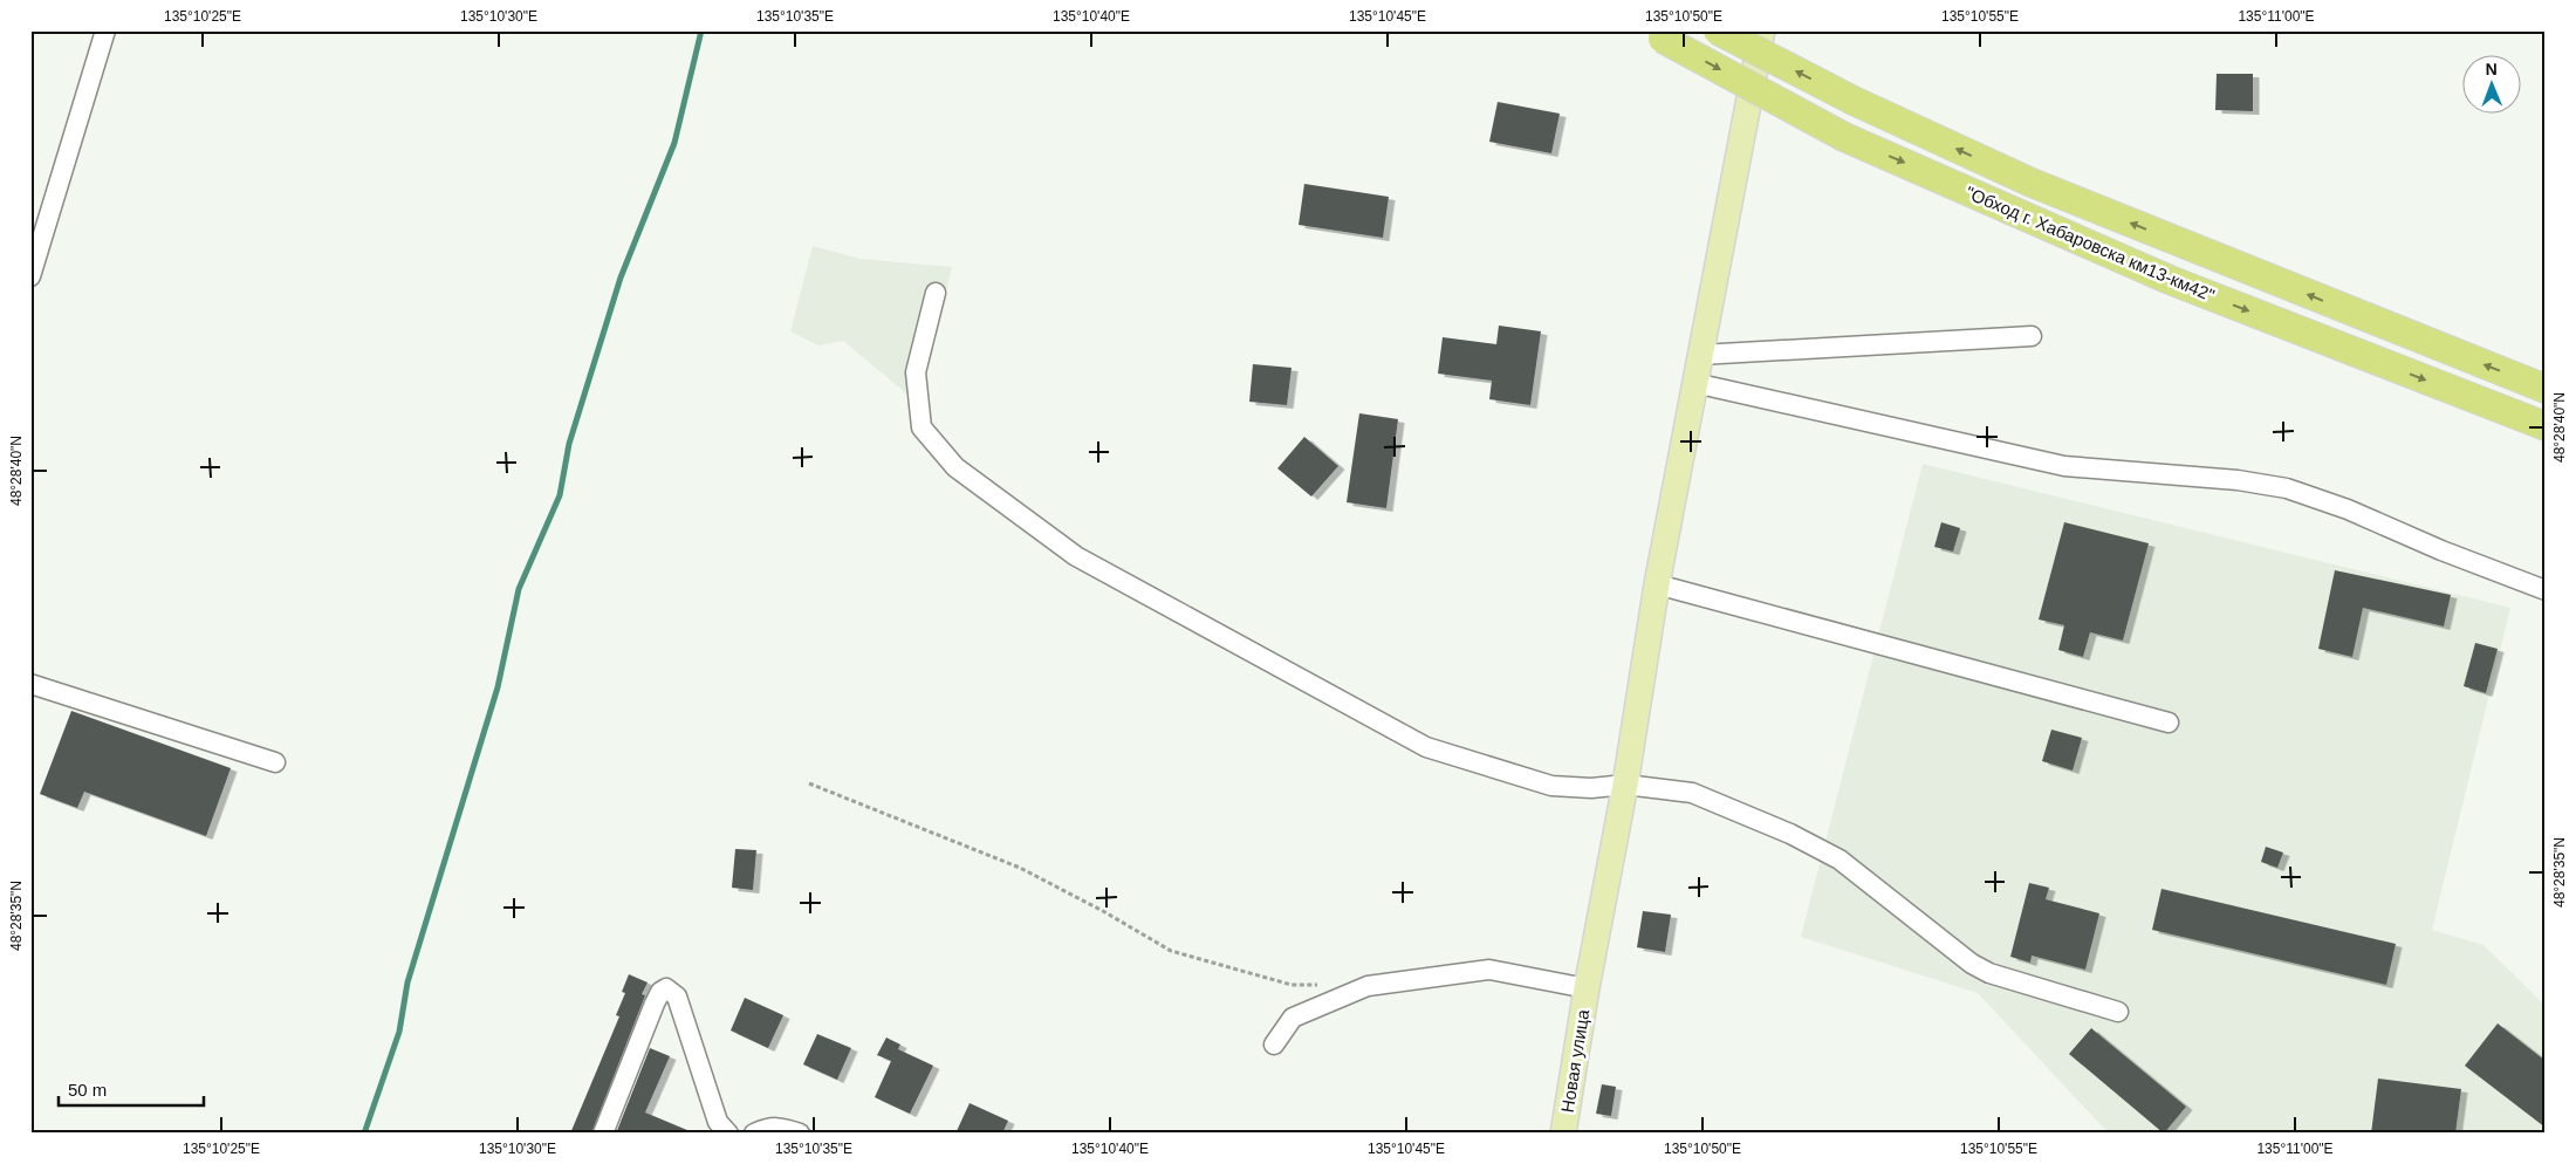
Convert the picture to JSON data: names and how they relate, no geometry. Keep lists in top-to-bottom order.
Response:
{
  "streets": {
    "highway": ["\"Обход г. Хабаровска км13-км42\""],
    "main road": ["Новая улица"]
  },
  "scale_bar": "50 m",
  "north": "top",
  "coordinates": [
    "135°10'25\"E",
    "135°10'30\"E",
    "135°10'35\"E",
    "135°10'40\"E",
    "135°10'45\"E",
    "135°10'50\"E",
    "135°10'55\"E",
    "135°11'00\"E",
    "48°28'40\"N",
    "48°28'35\"N"
  ]
}
